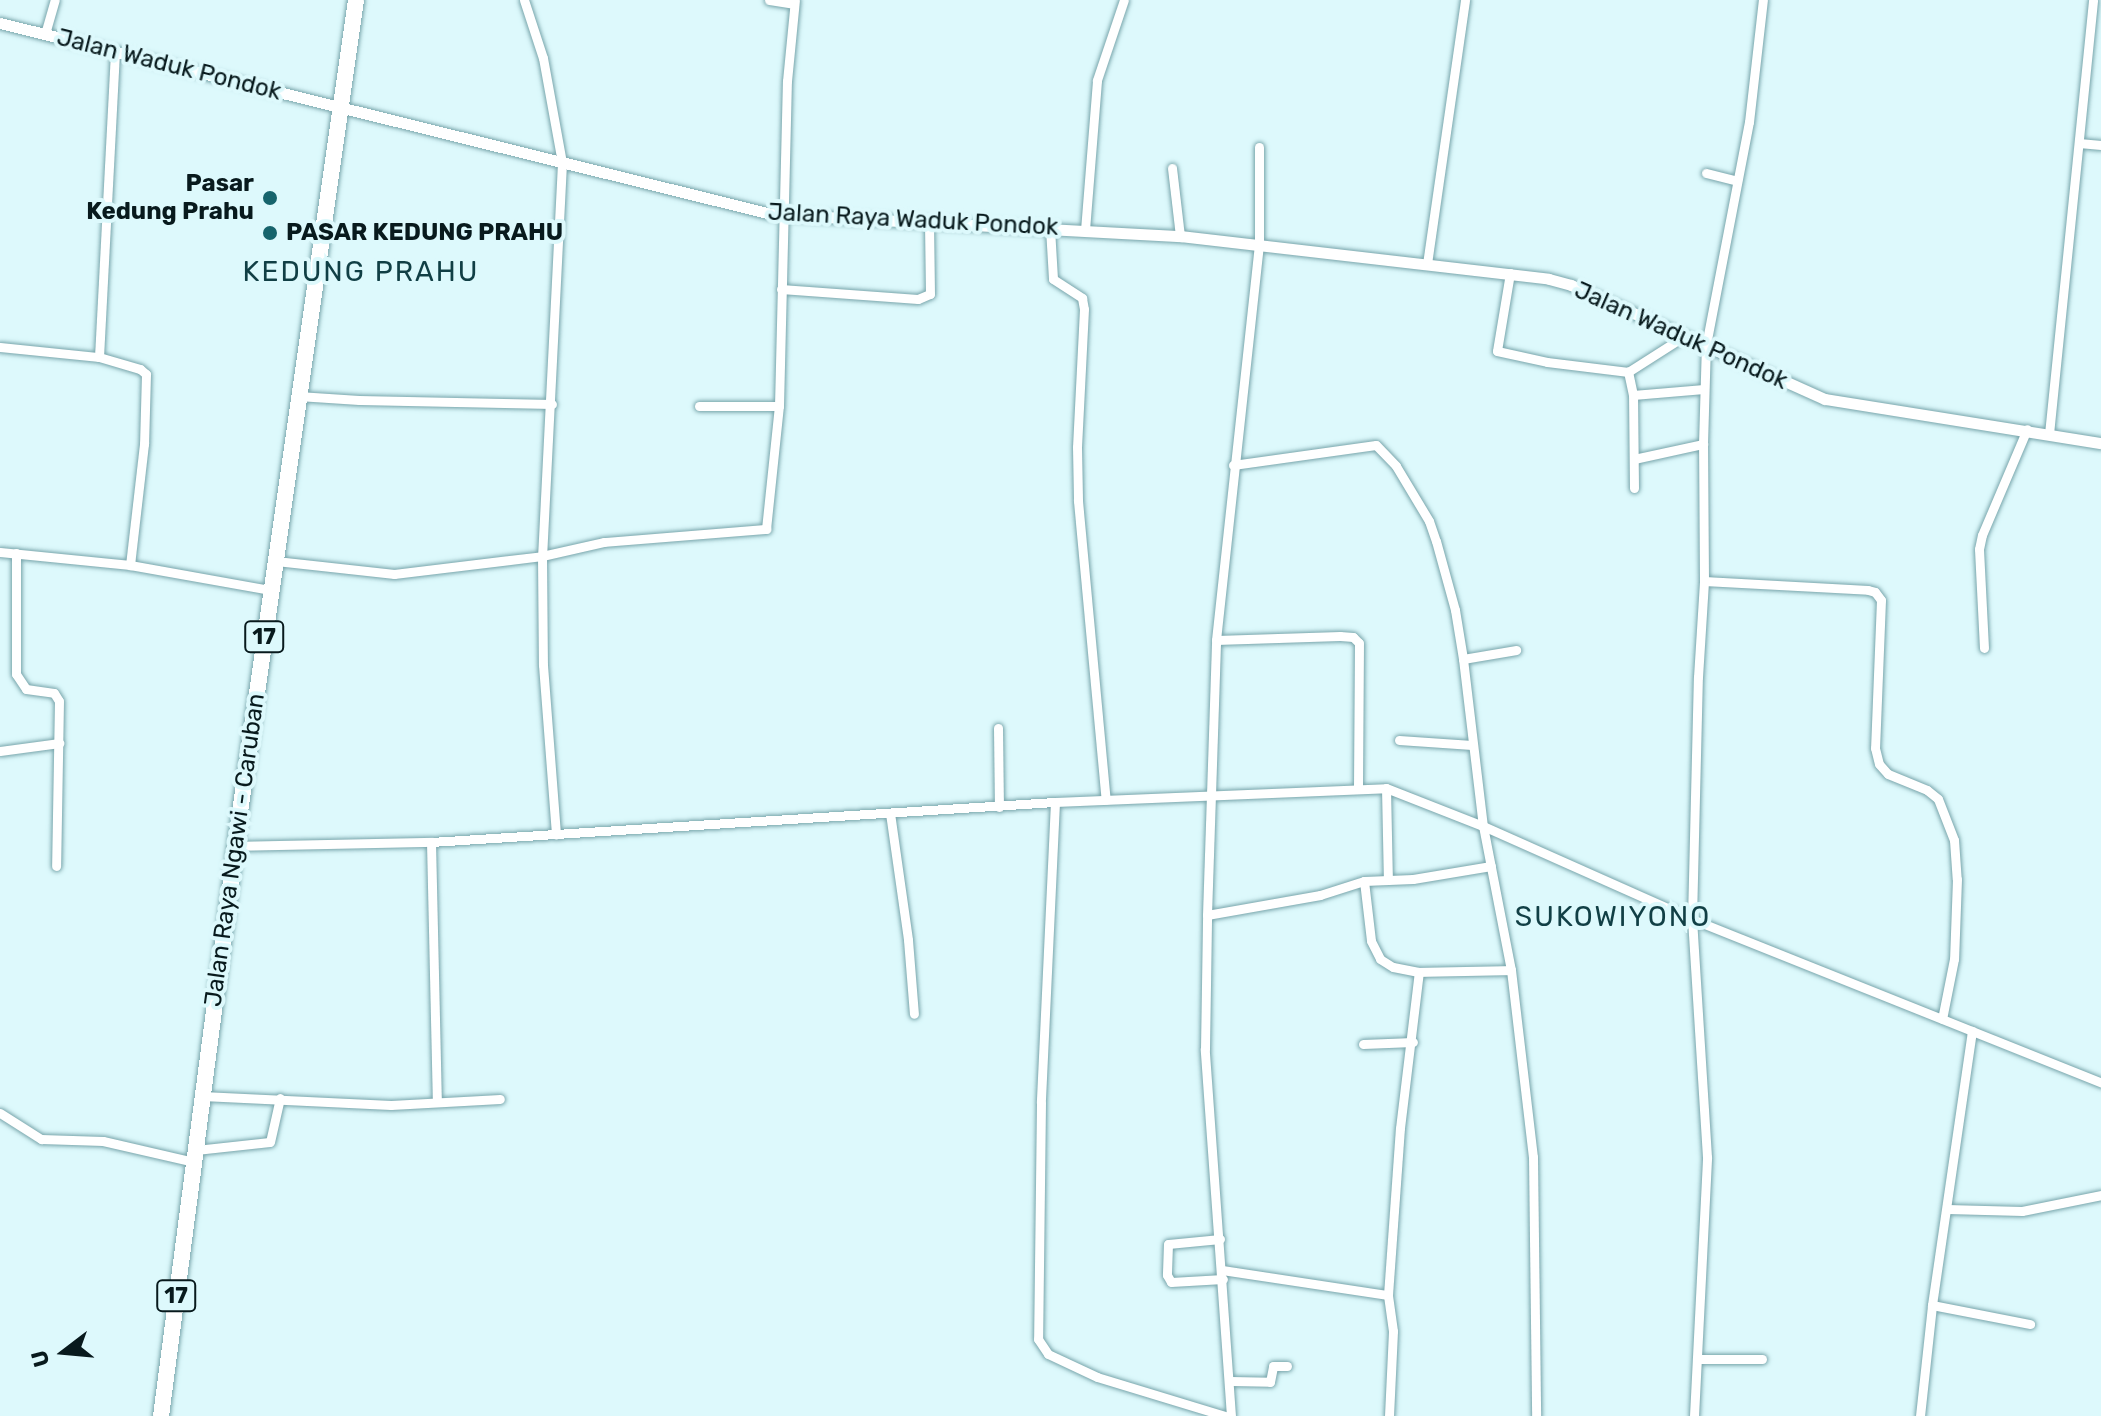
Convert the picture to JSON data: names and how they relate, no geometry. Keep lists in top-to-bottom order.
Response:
{
  "streets": {
    "highway": ["17", "Jalan Raya Ngawi - Caruban"],
    "street": ["Jalan Waduk Pondok", "Jalan Raya Waduk Pondok"]
  },
  "crossings": [
    ["Jalan Waduk Pondok", "Jalan Raya Waduk Pondok"],
    ["Jalan Waduk Pondok", "Jalan Raya Ngawi - Caruban"],
    ["Jalan Raya Waduk Pondok", "Jalan Raya Ngawi - Caruban"]
  ],
  "districts": ["KEDUNG PRAHU", "SUKOWIYONO"],
  "places": ["Pasar Kedung Prahu", "PASAR KEDUNG PRAHU"],
  "north": "left"
}
